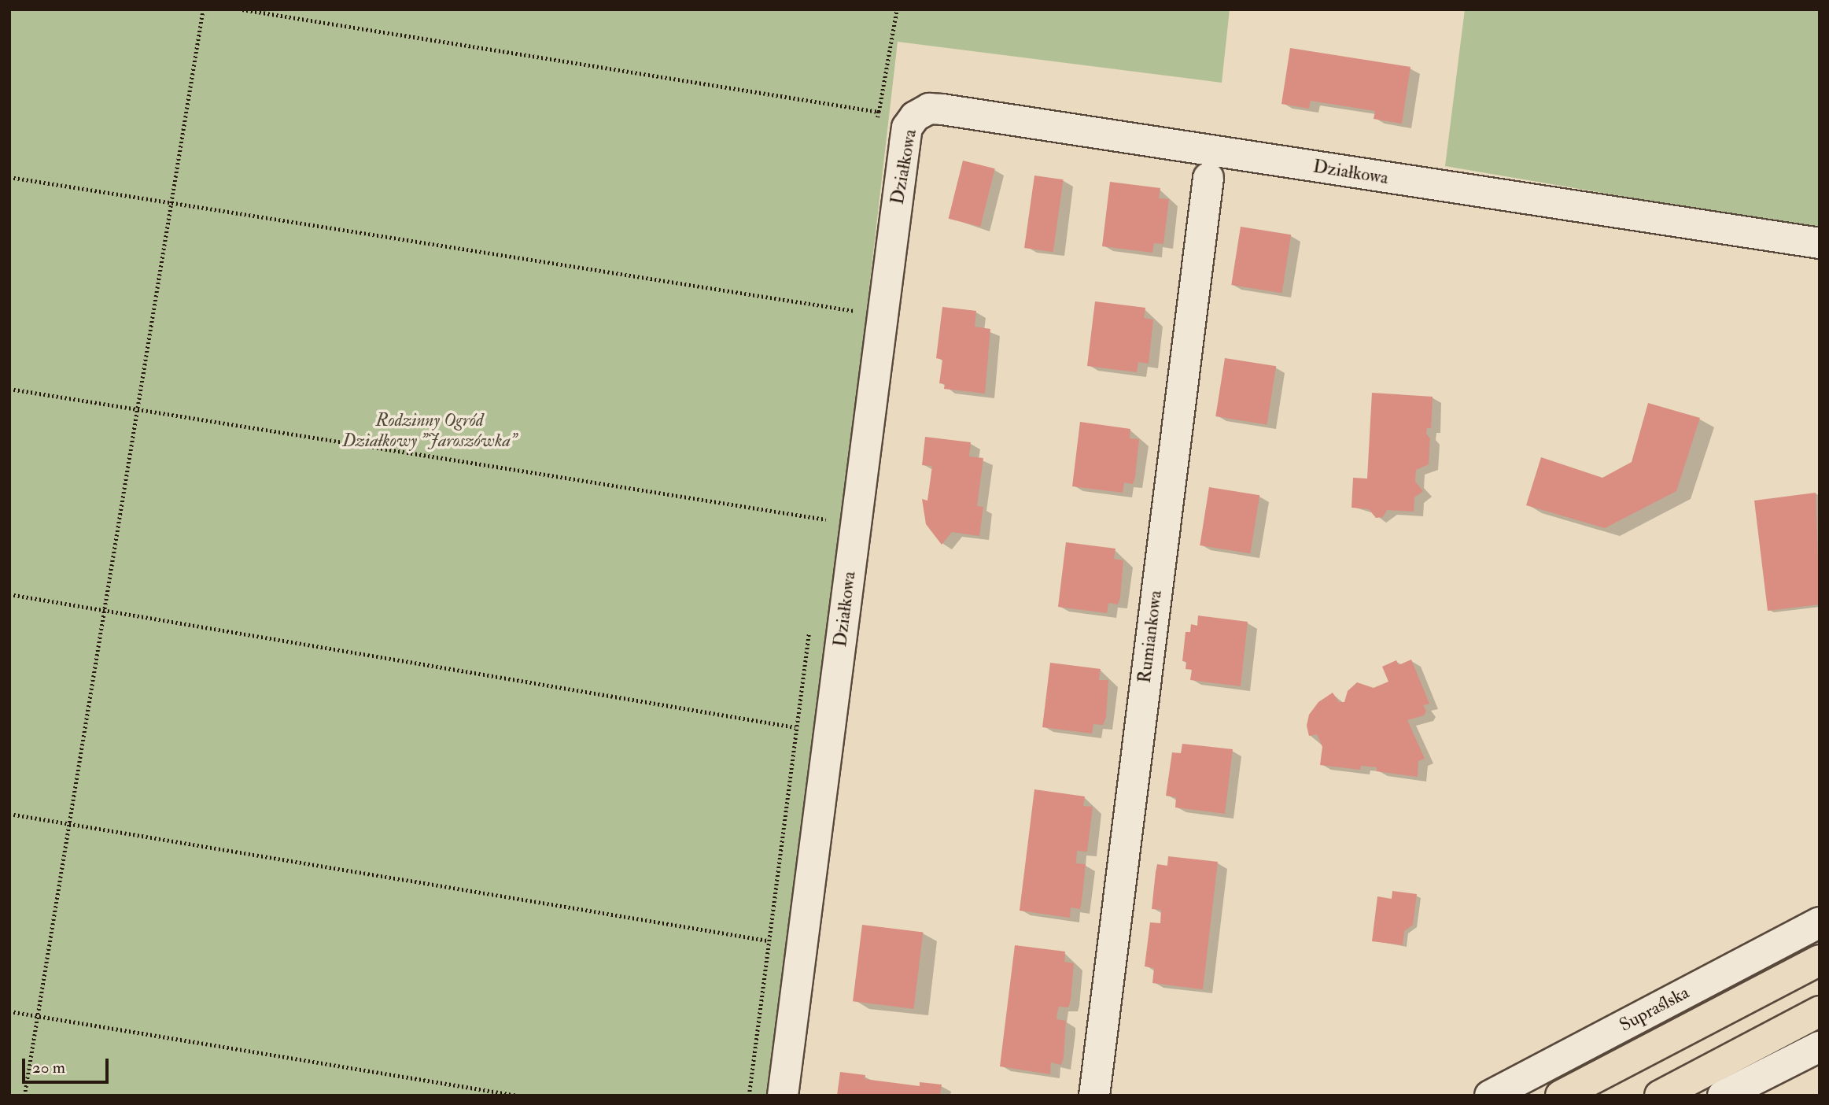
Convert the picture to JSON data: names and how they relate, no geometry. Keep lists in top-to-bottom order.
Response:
{
  "streets": {
    "street": ["Działkowa", "Rumiankowa", "Supraślska"]
  },
  "parks": ["Rodzinny Ogród Działkowy \"Jaroszówka\""],
  "scale_bar": "20 m"
}
